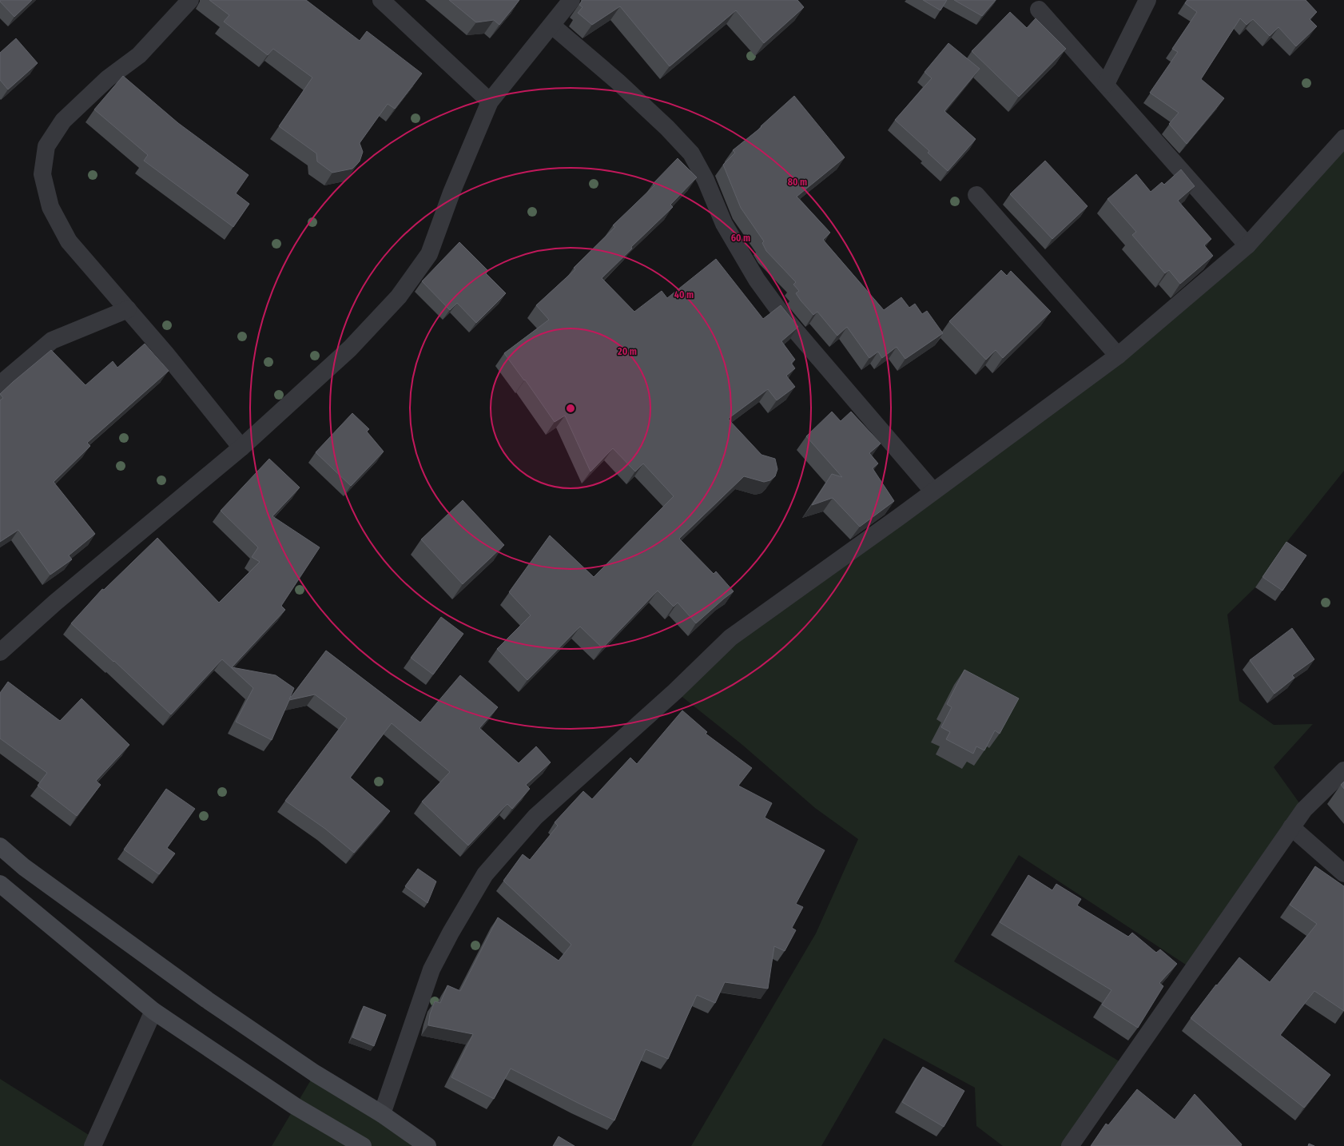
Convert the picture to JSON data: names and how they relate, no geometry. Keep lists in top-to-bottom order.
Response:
{
  "rings": [
    "80 m",
    "60 m",
    "40 m",
    "20 m"
  ]
}
